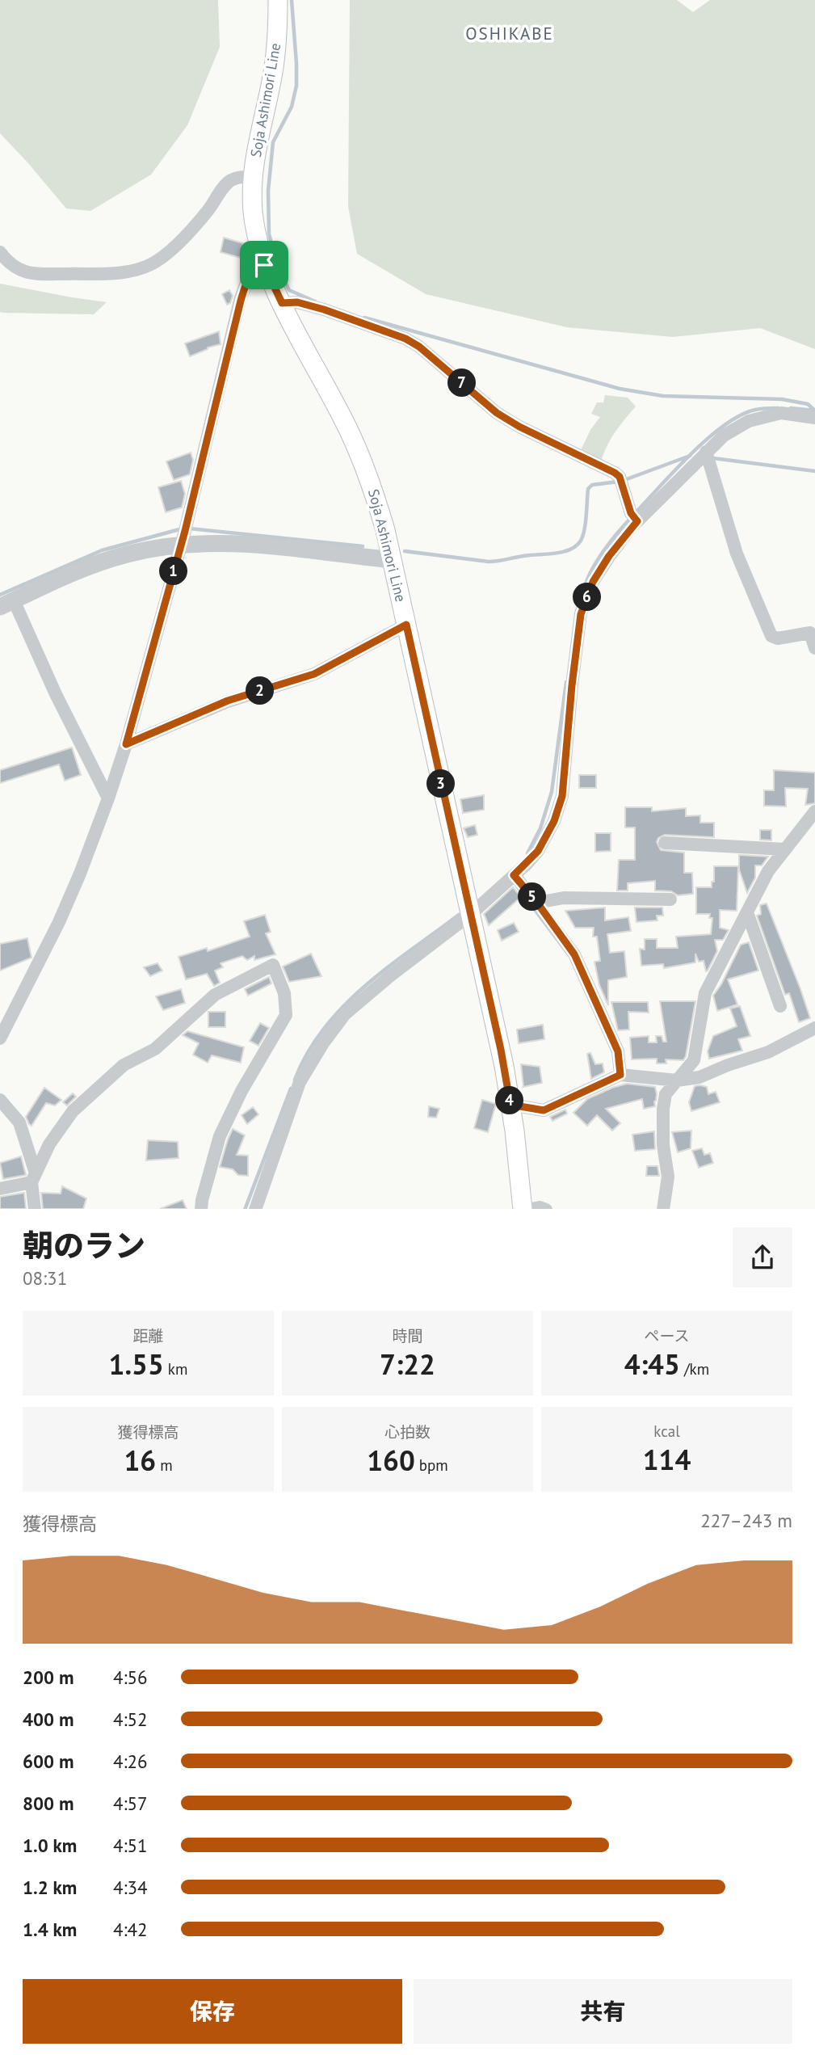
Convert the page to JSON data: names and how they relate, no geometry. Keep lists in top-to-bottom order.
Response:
{
  "streets": {
    "main road": ["Soja Ashimori Line"]
  },
  "districts": ["OSHIKABE"],
  "page": {
    "pins": [
      "7",
      "1",
      "6",
      "2",
      "3",
      "5",
      "4"
    ],
    "heading": ["朝のラン", "08:31"],
    "stats": [
      ["距離", "1.55 km"],
      ["時間", "7:22"],
      ["ペース", "4:45 /km"],
      ["獲得標高", "16 m"],
      ["心拍数", "160 bpm"],
      ["kcal", "114"]
    ],
    "chart": ["獲得標高", "227–243 m"],
    "list": [
      {
        "name": "200 m",
        "note": "4:56"
      },
      {
        "name": "400 m",
        "note": "4:52"
      },
      {
        "name": "600 m",
        "note": "4:26"
      },
      {
        "name": "800 m",
        "note": "4:57"
      },
      {
        "name": "1.0 km",
        "note": "4:51"
      },
      {
        "name": "1.2 km",
        "note": "4:34"
      },
      {
        "name": "1.4 km",
        "note": "4:42"
      }
    ],
    "buttons": ["保存", "共有"]
  }
}
